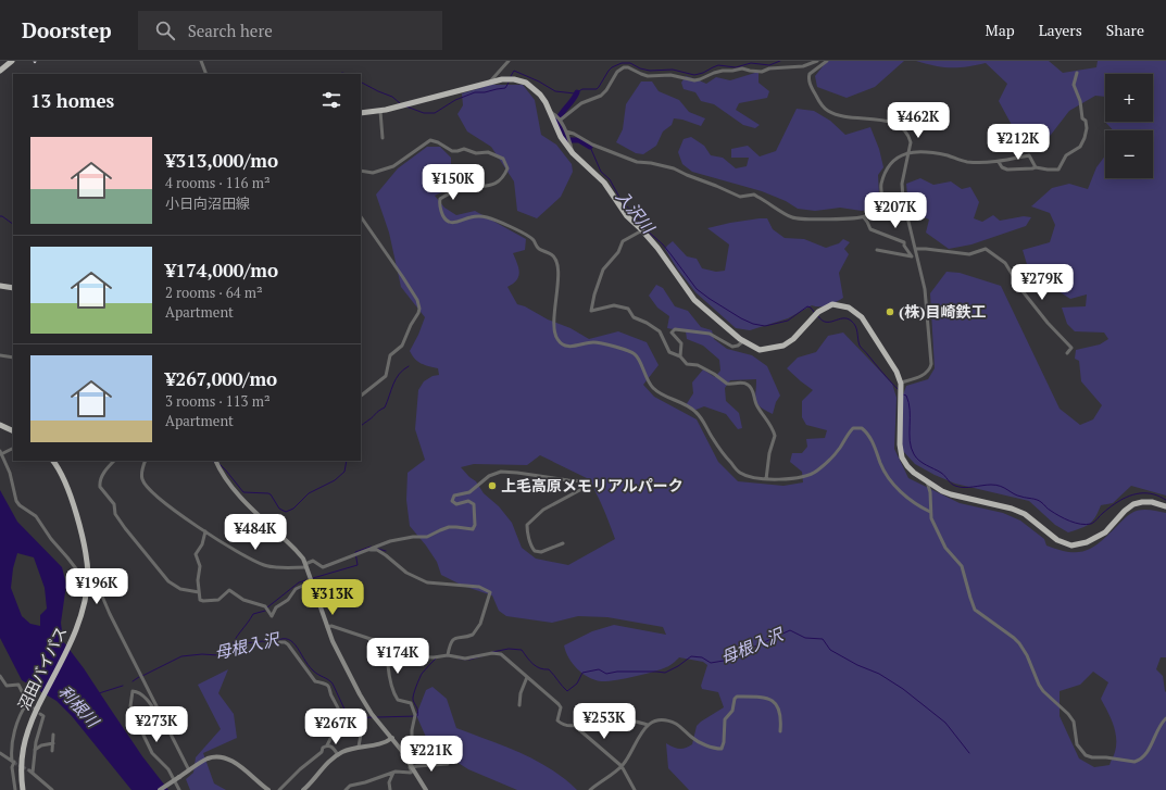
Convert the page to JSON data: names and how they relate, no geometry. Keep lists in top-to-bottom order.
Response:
{
  "streets": {
    "highway": ["沼田バイパス"]
  },
  "water": ["入沢川", "母根入沢", "利根川"],
  "places": ["(株)目崎鉄工", "上毛高原メモリアルパーク"],
  "page": {
    "header": "Doorstep",
    "search": "Search here",
    "nav": ["Map", "Layers", "Share"],
    "map_buttons": ["+", "−"],
    "heading": "13 homes",
    "price": [
      "¥462K",
      "¥212K",
      "¥150K",
      "¥207K",
      "¥279K",
      "¥484K",
      "¥196K",
      "¥313K",
      "¥174K",
      "¥253K",
      "¥273K",
      "¥267K",
      "¥221K"
    ],
    "list": [
      {
        "name": "¥313,000/mo",
        "note": "4 rooms · 116 m² · 小日向沼田線"
      },
      {
        "name": "¥174,000/mo",
        "note": "2 rooms · 64 m² · Apartment"
      },
      {
        "name": "¥267,000/mo",
        "note": "3 rooms · 113 m² · Apartment"
      }
    ]
  }
}
